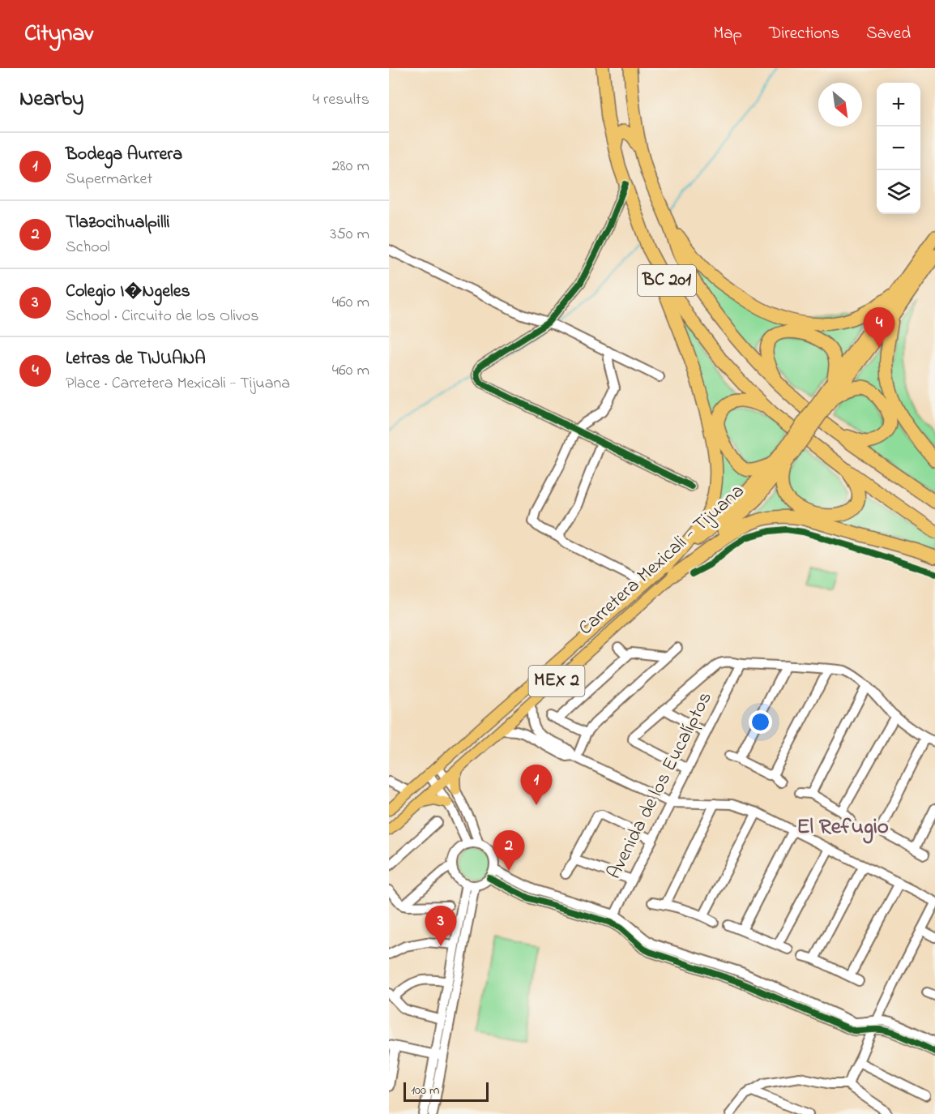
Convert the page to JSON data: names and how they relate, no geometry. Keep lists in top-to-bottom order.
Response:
{
  "streets": {
    "highway": ["BC 201", "Carretera Mexicali - Tijuana", "MEX 2"],
    "street": ["Avenida de los Eucalíptos"]
  },
  "districts": ["El Refugio"],
  "scale_bar": "100 m",
  "north": "bottom right",
  "page": {
    "header": "Citynav",
    "nav": ["Map", "Directions", "Saved"],
    "heading": ["Nearby", "4 results"],
    "map_buttons": ["+", "−"],
    "list": [
      {
        "mark": "1",
        "name": "Bodega Aurrera",
        "note": "Supermarket",
        "value": "280 m"
      },
      {
        "mark": "2",
        "name": "Tlazocihualpilli",
        "note": "School",
        "value": "350 m"
      },
      {
        "mark": "3",
        "name": "Colegio I�Ngeles",
        "note": "School · Circuito de los Olivos",
        "value": "460 m"
      },
      {
        "mark": "4",
        "name": "Letras de TIJUANA",
        "note": "Place · Carretera Mexicali - Tijuana",
        "value": "460 m"
      }
    ],
    "pins": [
      "4",
      "1",
      "2",
      "3"
    ],
    "scale": "100 m"
  }
}
